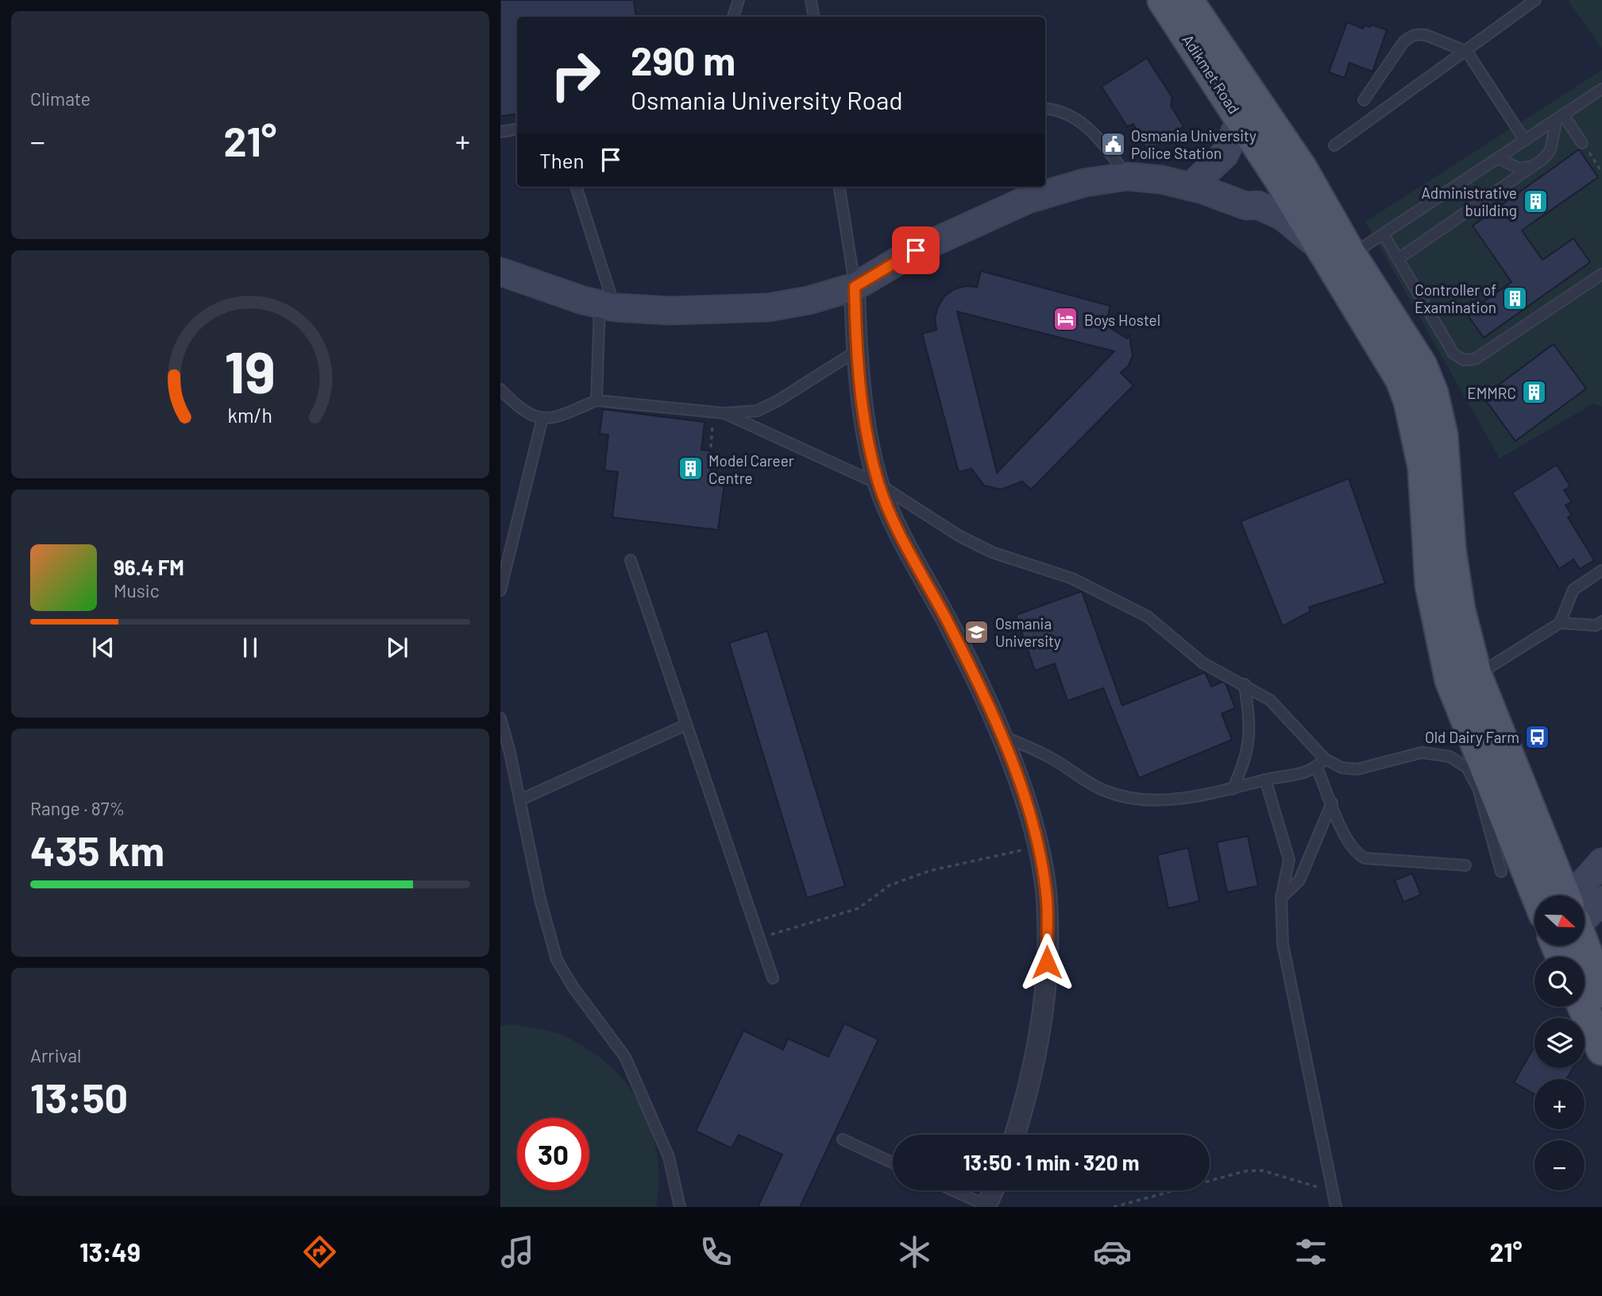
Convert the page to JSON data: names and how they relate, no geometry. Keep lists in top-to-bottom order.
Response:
{
  "streets": {
    "main road": ["Adikmet Road"]
  },
  "places": {
    "public building": ["Osmania University Police Station"],
    "building": [
      "Administrative building",
      "Controller of Examination",
      "EMMRC",
      "Model Career Centre"
    ],
    "hotel": ["Boys Hostel"],
    "school or university": ["Osmania University"],
    "bus stop": ["Old Dairy Farm"]
  },
  "north": "right",
  "page": {
    "tile": [
      "Climate",
      ["Range · 87%", "435 km"],
      ["Arrival", "13:50"]
    ],
    "turn": ["290 m", "Osmania University Road"],
    "heat": ["−", "21°", "+"],
    "then": "Then",
    "song": ["96.4 FM", "Music"],
    "map_buttons": ["+", "−"],
    "limit": "30",
    "trip": "13:50 · 1 min · 320 m",
    "tabs": ["13:49", "21°"],
    "gauge": ["19", "km/h"]
  }
}
